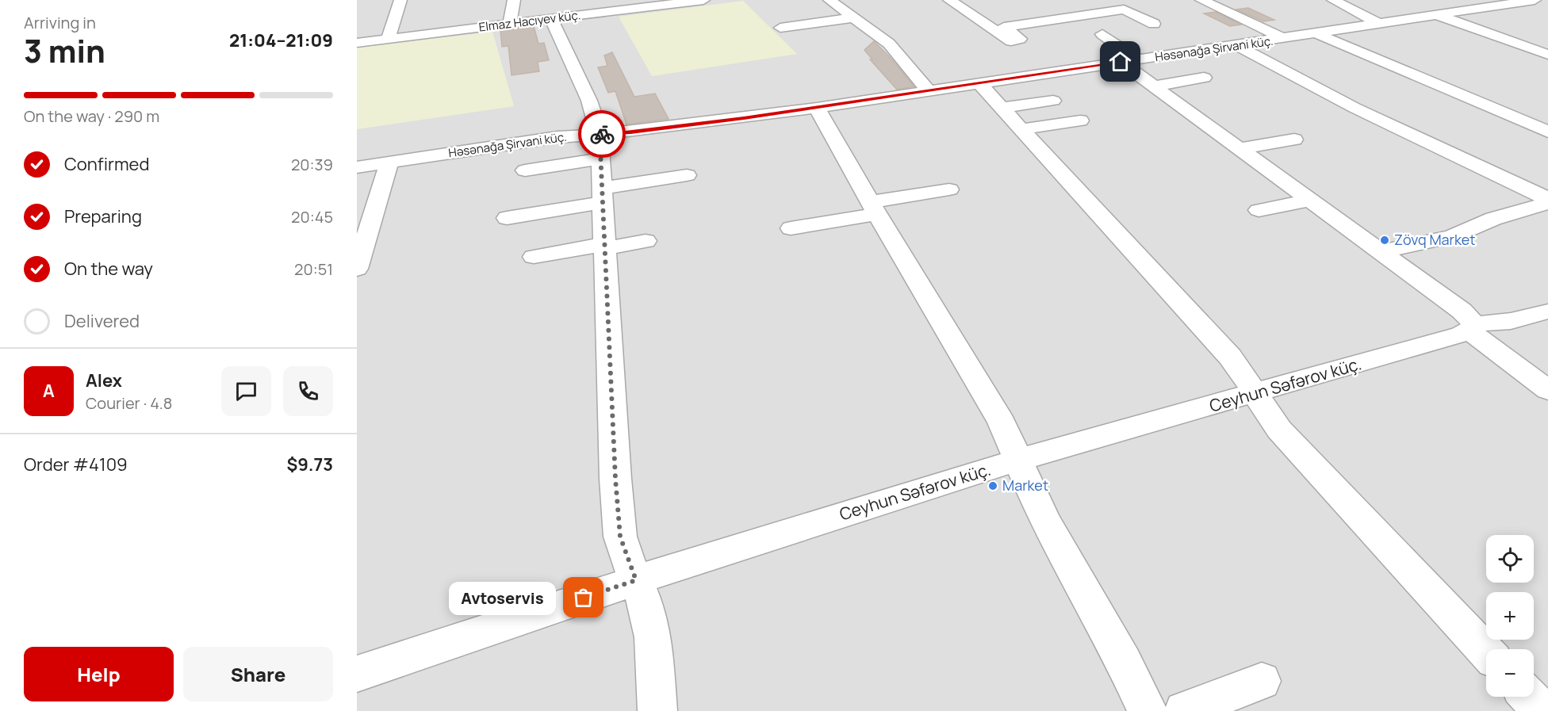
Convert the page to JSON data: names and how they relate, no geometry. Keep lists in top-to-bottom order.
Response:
{
  "streets": {
    "street": ["Elmaz Hacıyev küç.", "Həsənağa Şirvani küç.", "Ceyhun Səfərov küç."]
  },
  "places": ["Zövq Market", "Market", "Avtoservis"],
  "page": {
    "heading": ["3 min", "Arriving in", "21:04–21:09"],
    "panel": [
      "Alex",
      "Courier · 4.8",
      "Order #4109",
      "$9.73"
    ],
    "bar": "On the way · 290 m",
    "list": [
      ["Confirmed", "20:39"],
      ["Preparing", "20:45"],
      ["On the way", "20:51"],
      "Delivered"
    ],
    "round": "A",
    "map_buttons": ["+", "−"],
    "bubble": "Avtoservis",
    "buttons": ["Help", "Share"]
  }
}
